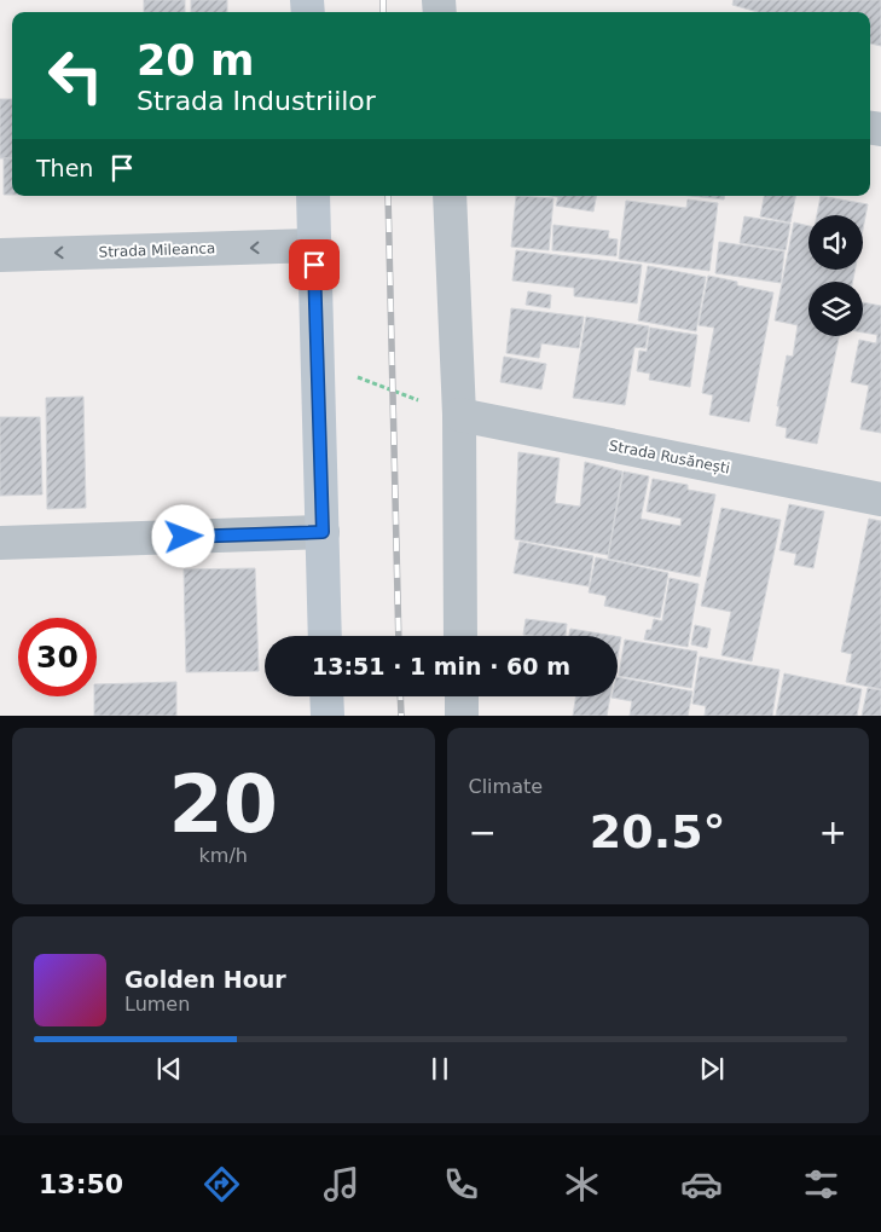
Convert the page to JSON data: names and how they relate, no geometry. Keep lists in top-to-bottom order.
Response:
{
  "streets": {
    "street": ["Strada Mileanca", "Strada Rusănești"]
  },
  "page": {
    "turn": ["20 m", "Strada Industriilor"],
    "then": "Then",
    "limit": "30",
    "trip": "13:51 · 1 min · 60 m",
    "tile": [
      ["20", "km/h"],
      "Climate"
    ],
    "heat": ["−", "20.5°", "+"],
    "song": ["Golden Hour", "Lumen"],
    "tabs": "13:50"
  }
}
